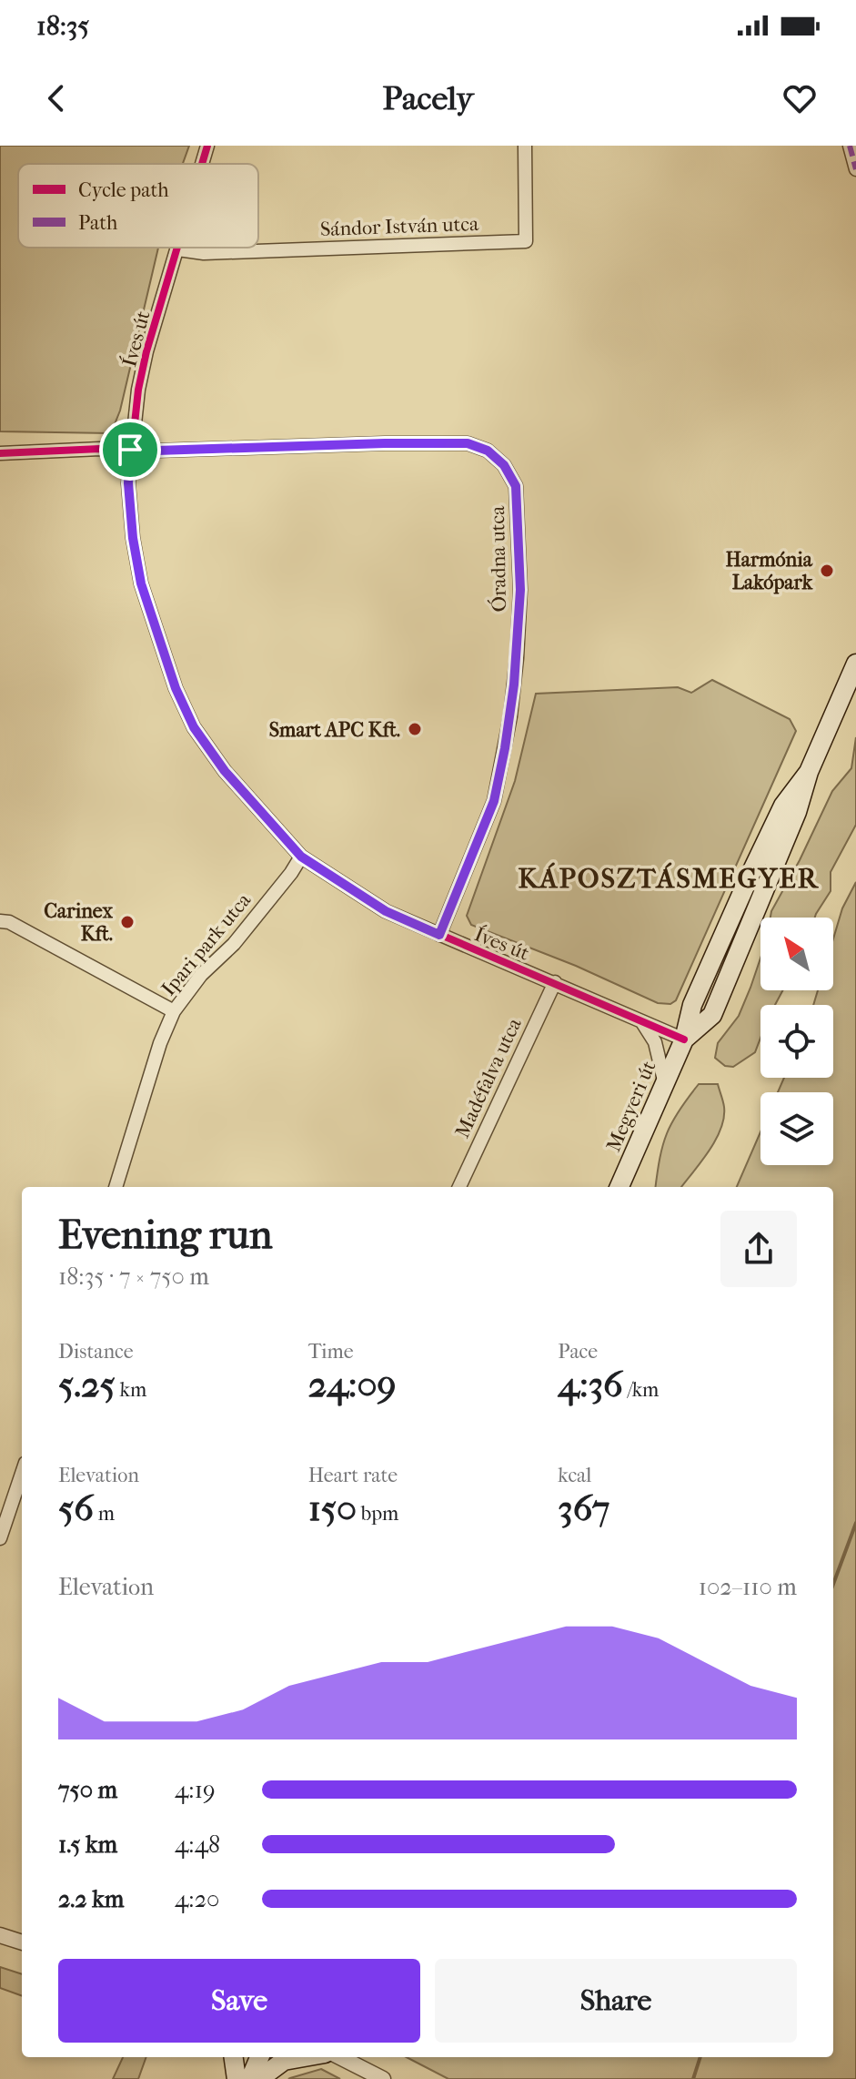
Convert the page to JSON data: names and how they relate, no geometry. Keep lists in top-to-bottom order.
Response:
{
  "streets": {
    "main road": ["Megyeri út"],
    "street": [
      "Sándor István utca",
      "Íves út",
      "Óradna utca",
      "Ipari park utca",
      "Madéfalva utca"
    ]
  },
  "crossings": [
    ["Sándor István utca", "Íves út"],
    ["Íves út", "Óradna utca"],
    ["Íves út", "Ipari park utca"],
    ["Íves út", "Madéfalva utca"],
    ["Íves út", "Megyeri út"]
  ],
  "districts": ["KÁPOSZTÁSMEGYER"],
  "places": ["Harmónia Lakópark", "Smart APC Kft.", "Carinex Kft."],
  "legend": ["Cycle path", "Path"],
  "north": "top left",
  "page": {
    "status": "18:35",
    "header": "Pacely",
    "heading": ["Evening run", "18:35 · 7 × 750 m"],
    "stats": [
      ["Distance", "5.25 km"],
      ["Time", "24:09"],
      ["Pace", "4:36 /km"],
      ["Elevation", "56 m"],
      ["Heart rate", "150 bpm"],
      ["kcal", "367"]
    ],
    "chart": ["Elevation", "102–110 m"],
    "list": [
      {
        "name": "750 m",
        "note": "4:19"
      },
      {
        "name": "1.5 km",
        "note": "4:48"
      },
      {
        "name": "2.2 km",
        "note": "4:20"
      }
    ],
    "buttons": ["Save", "Share"]
  }
}
